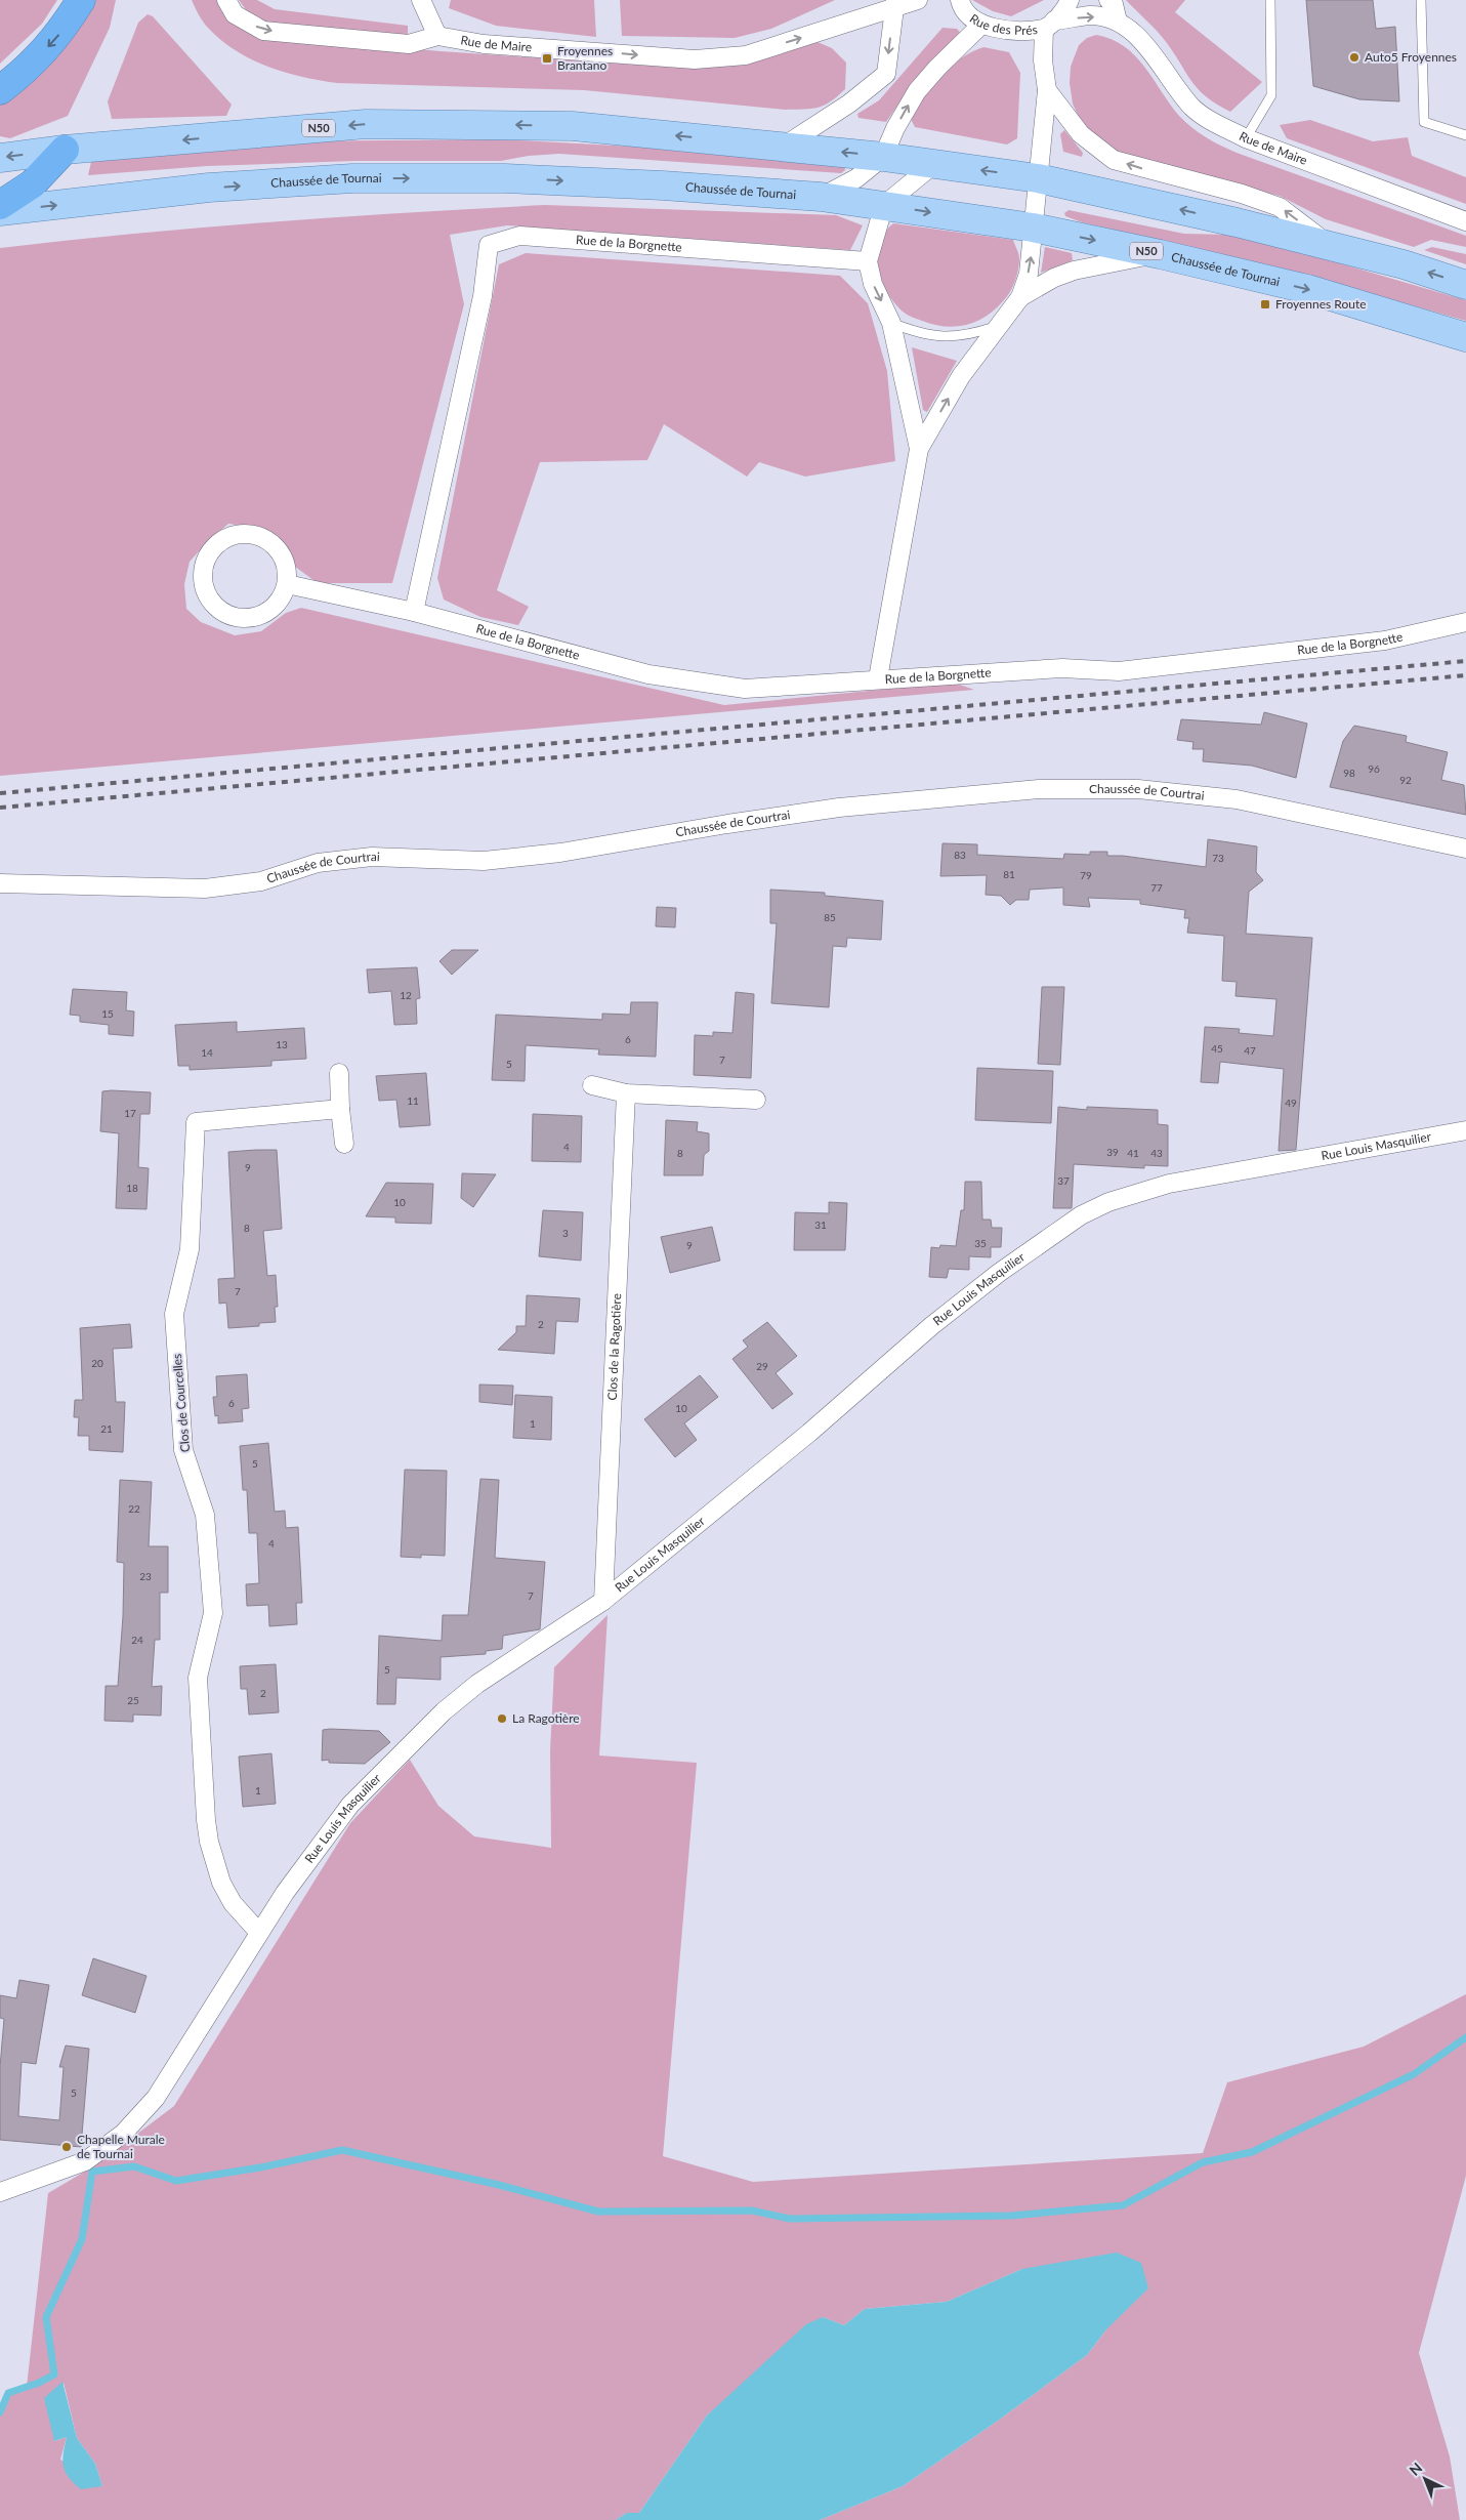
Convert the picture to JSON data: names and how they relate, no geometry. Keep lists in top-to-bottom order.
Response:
{
  "streets": {
    "main road": ["N50", "Chaussée de Tournai"],
    "street": [
      "Rue des Prés",
      "Rue de Maire",
      "Rue de la Borgnette",
      "Chaussée de Courtrai",
      "Rue Louis Masquilier",
      "Clos de la Ragotière",
      "Clos de Courcelles"
    ]
  },
  "crossings": [
    ["Rue des Prés", "Rue de Maire"],
    ["Chaussée de Tournai", "Rue de la Borgnette"],
    ["Rue Louis Masquilier", "Clos de la Ragotière"],
    ["Rue Louis Masquilier", "Clos de Courcelles"]
  ],
  "one_way": ["Rue de Maire"],
  "places": {
    "other": ["Auto5 Froyennes", "La Ragotière", "Chapelle Murale de Tournai"],
    "transit": ["Froyennes Brantano", "Froyennes Route"]
  },
  "house_numbers": [
    "96",
    "98",
    "92",
    "83",
    "73",
    "81",
    "79",
    "77",
    "85",
    "12",
    "15",
    "6",
    "13",
    "45",
    "47",
    "14",
    "7",
    "5",
    "11",
    "49",
    "17",
    "4",
    "39",
    "8",
    "41",
    "43",
    "9",
    "37",
    "18",
    "10",
    "31",
    "8",
    "3",
    "35",
    "9",
    "7",
    "2",
    "20",
    "29",
    "6",
    "10",
    "1",
    "21",
    "5",
    "22",
    "4",
    "23",
    "7",
    "24",
    "5",
    "2",
    "25",
    "1",
    "5"
  ],
  "north": "top left"
}
